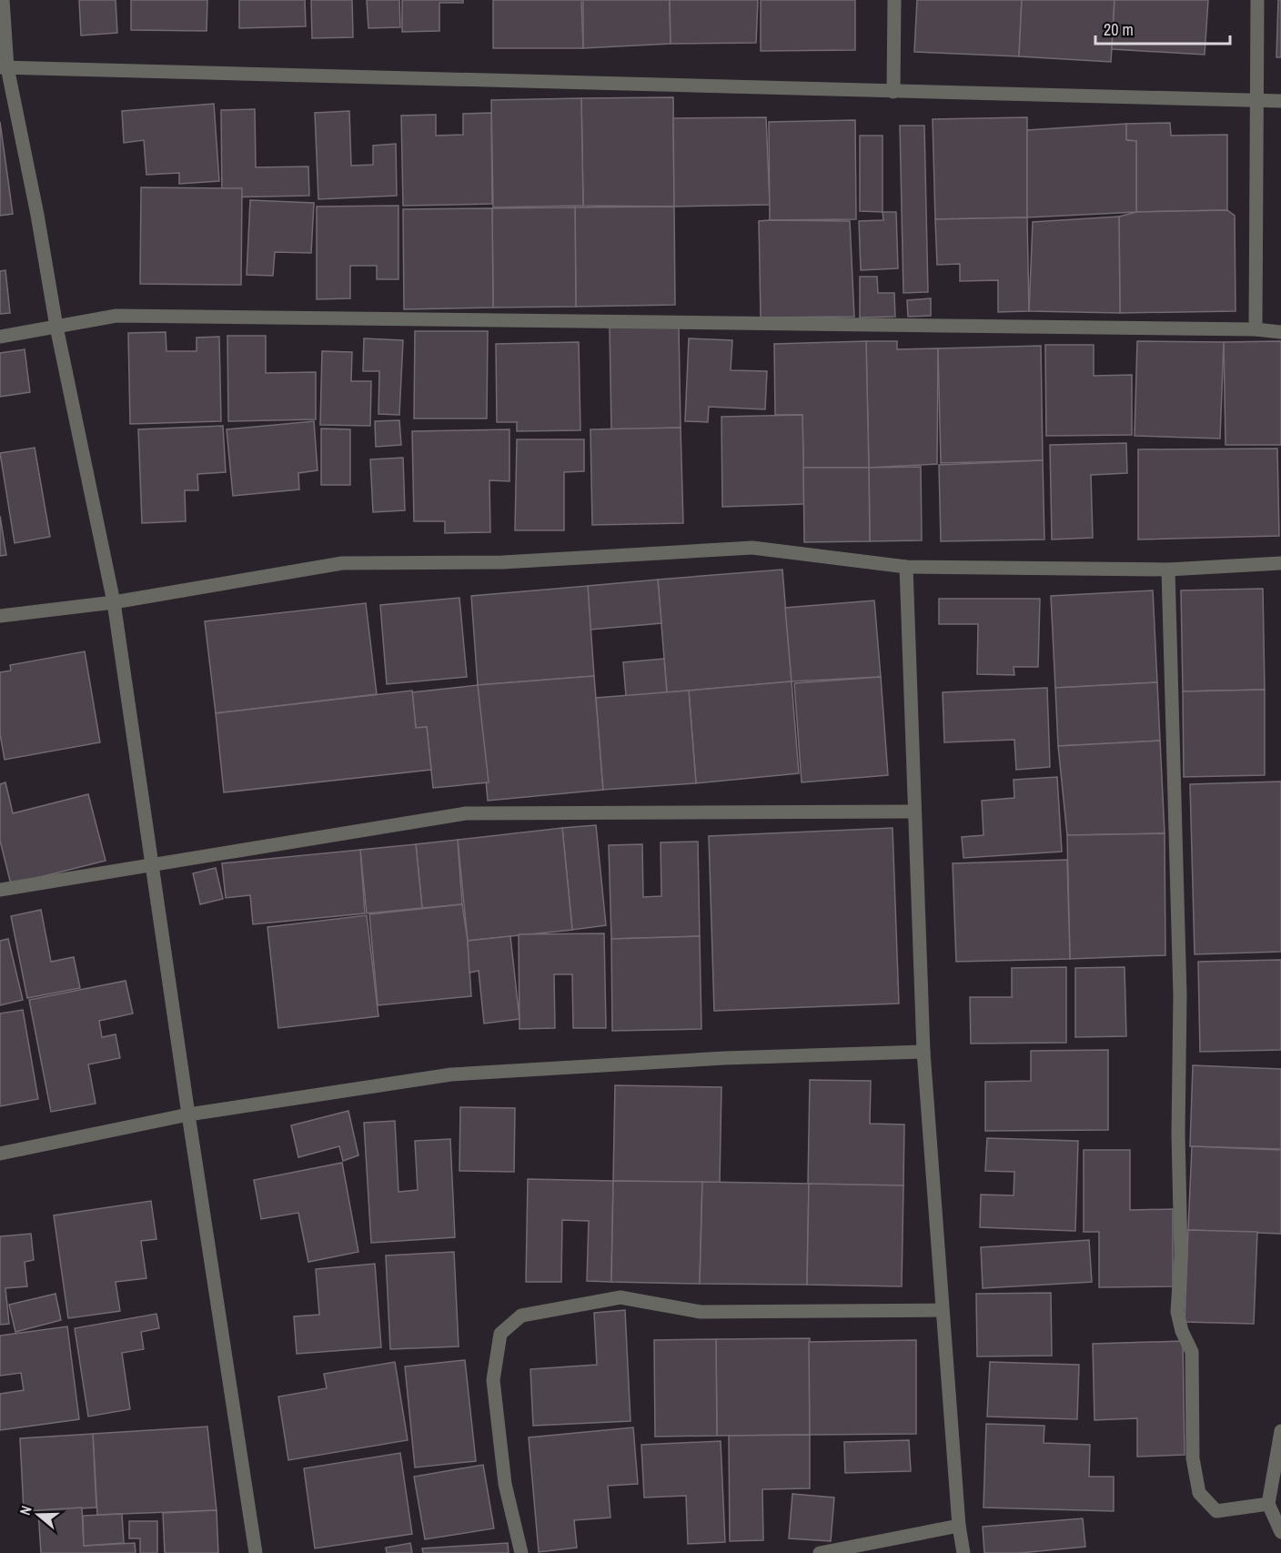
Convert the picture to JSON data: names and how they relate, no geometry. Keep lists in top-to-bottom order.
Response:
{
  "scale_bar": "20 m",
  "north": "left"
}
